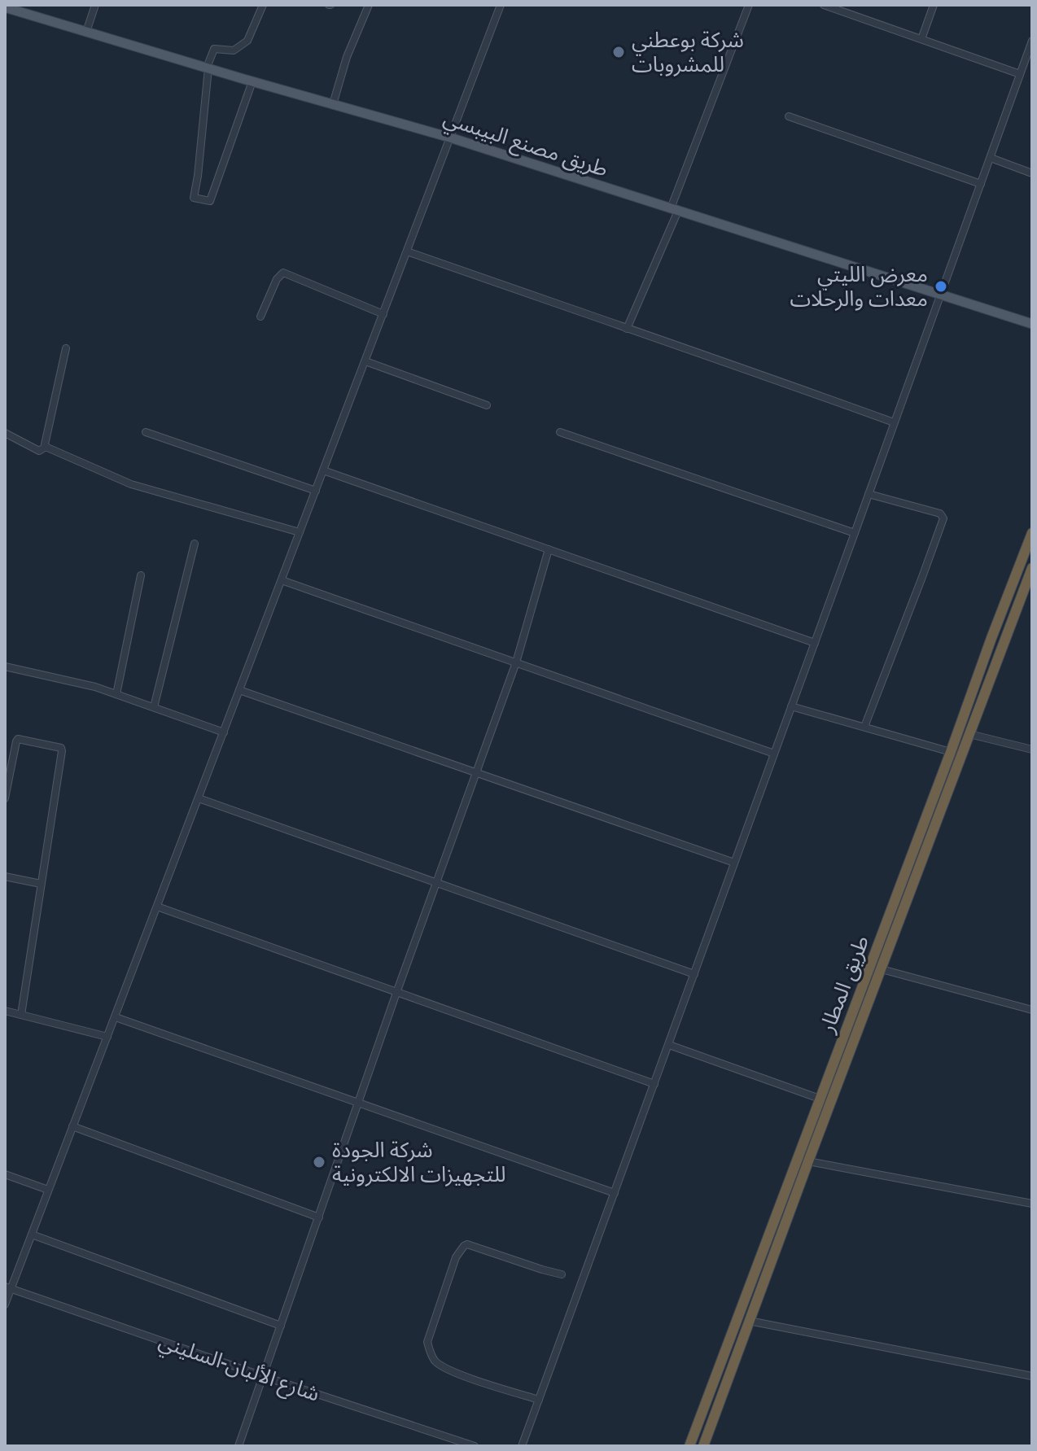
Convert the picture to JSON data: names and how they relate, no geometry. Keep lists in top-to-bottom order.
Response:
{
  "streets": {
    "highway": ["طريق المطار"],
    "main road": ["طريق مصنع البيبسي"],
    "street": ["شارع الألبان-السليني"]
  },
  "places": ["شركة بوعطني للمشروبات", "معرض الليتي معدات والرحلات", "شركة الجودة للتجهيزات الالكترونية"]
}
